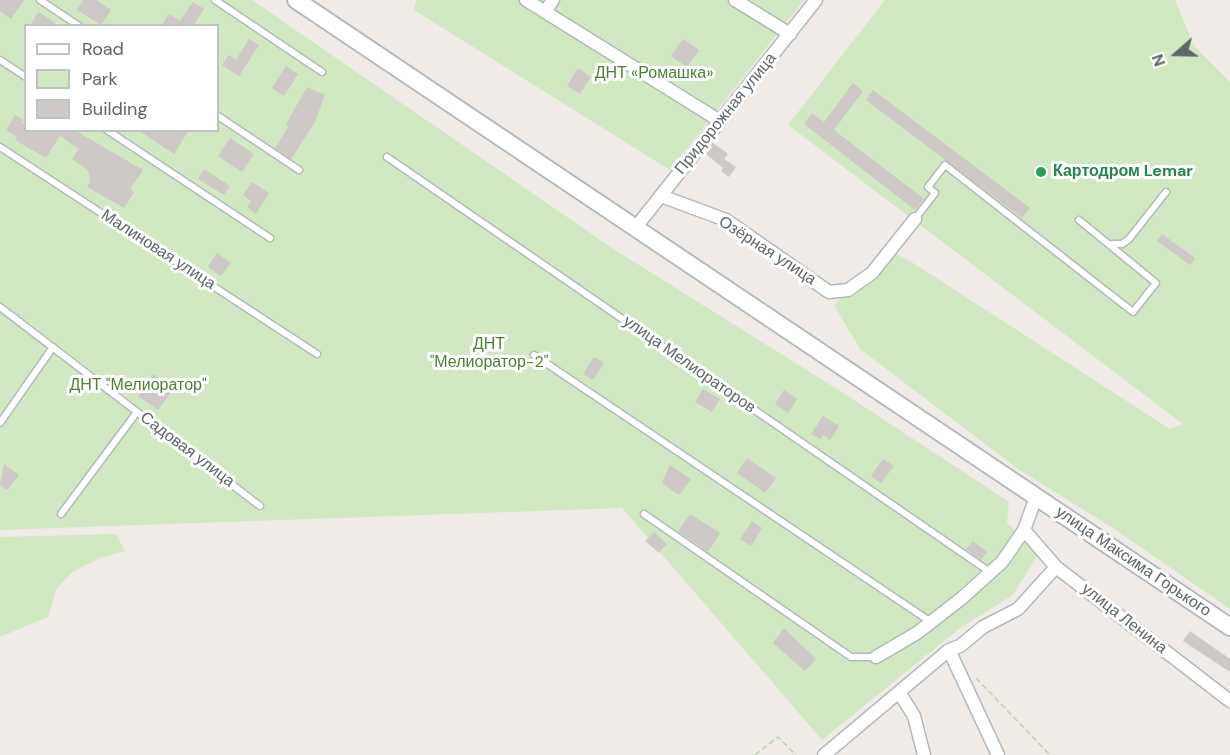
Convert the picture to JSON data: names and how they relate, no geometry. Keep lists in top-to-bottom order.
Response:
{
  "streets": {
    "main road": ["улица Максима Горького"],
    "street": ["Придорожная улица", "Озёрная улица", "улица Ленина"],
    "lane": ["Малиновая улица", "улица Мелиораторов", "Садовая улица"]
  },
  "crossings": [
    ["Придорожная улица", "Озёрная улица"],
    ["Придорожная улица", "улица Максима Горького"]
  ],
  "parks": ["ДНТ «Ромашка»", "ДНТ \"Мелиоратор-2\"", "ДНТ \"Мелиоратор\""],
  "places": ["Картодром Lemar"],
  "legend": ["Road", "Park", "Building"],
  "north": "left"
}
